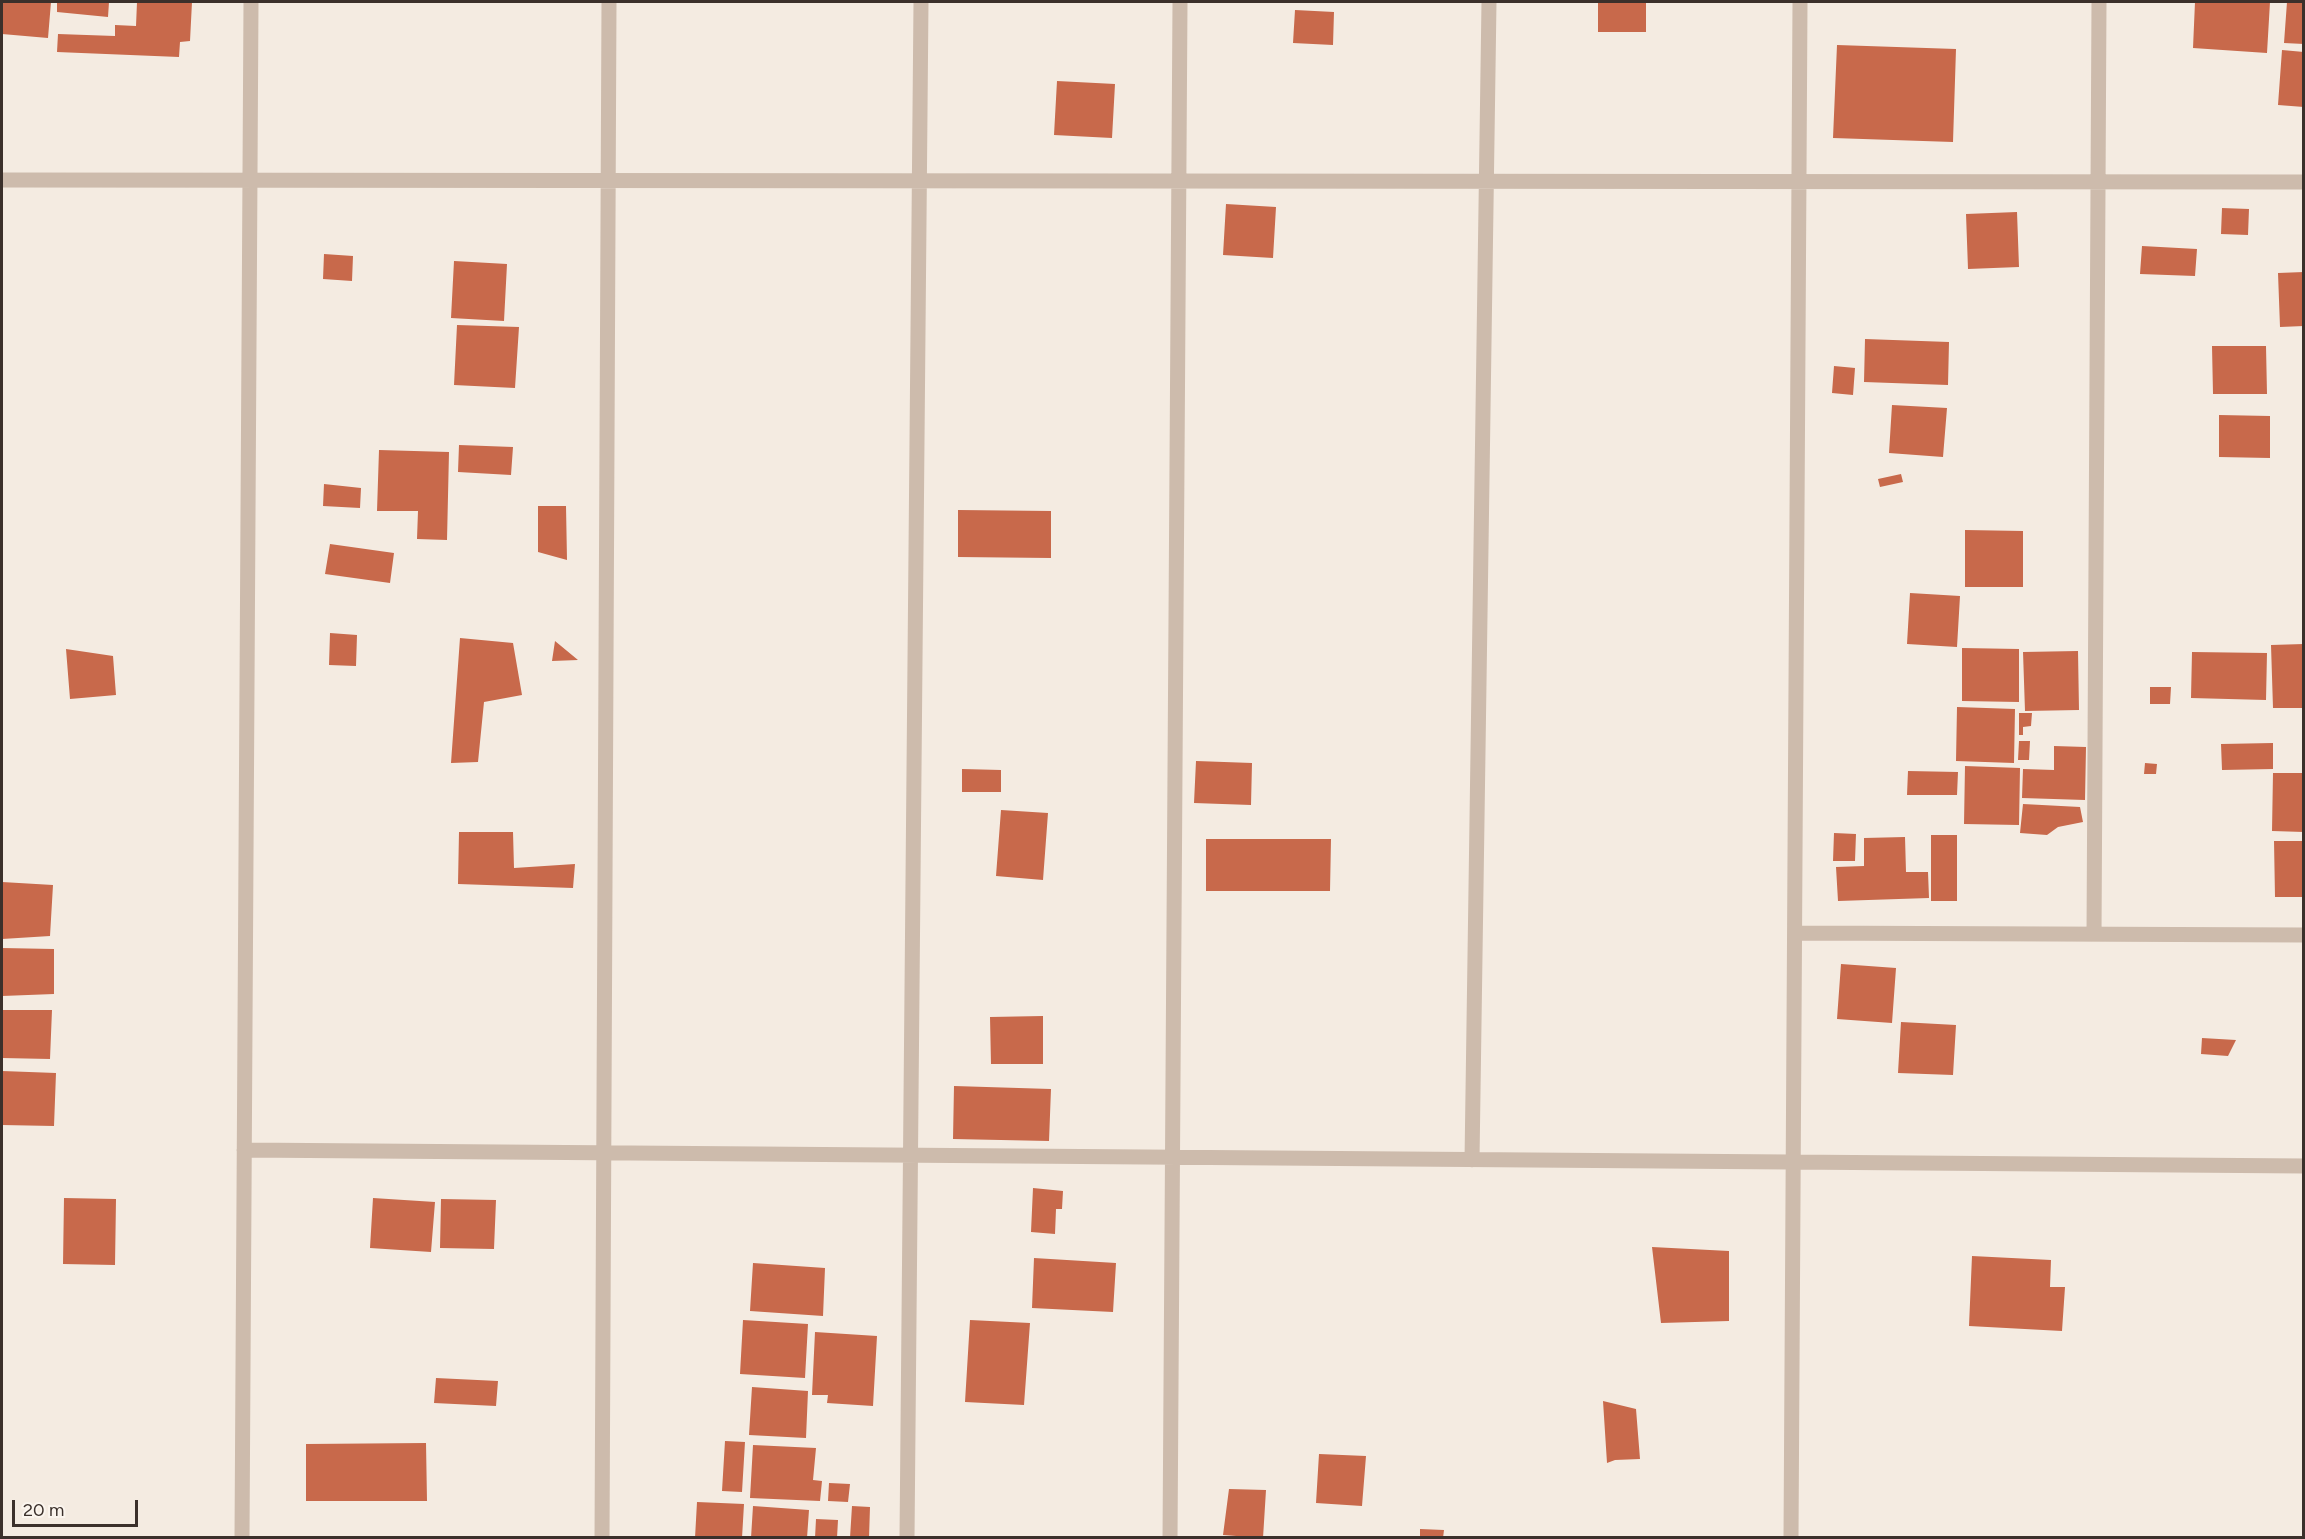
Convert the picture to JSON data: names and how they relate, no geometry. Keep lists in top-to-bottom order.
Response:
{
  "scale_bar": "20 m"
}
